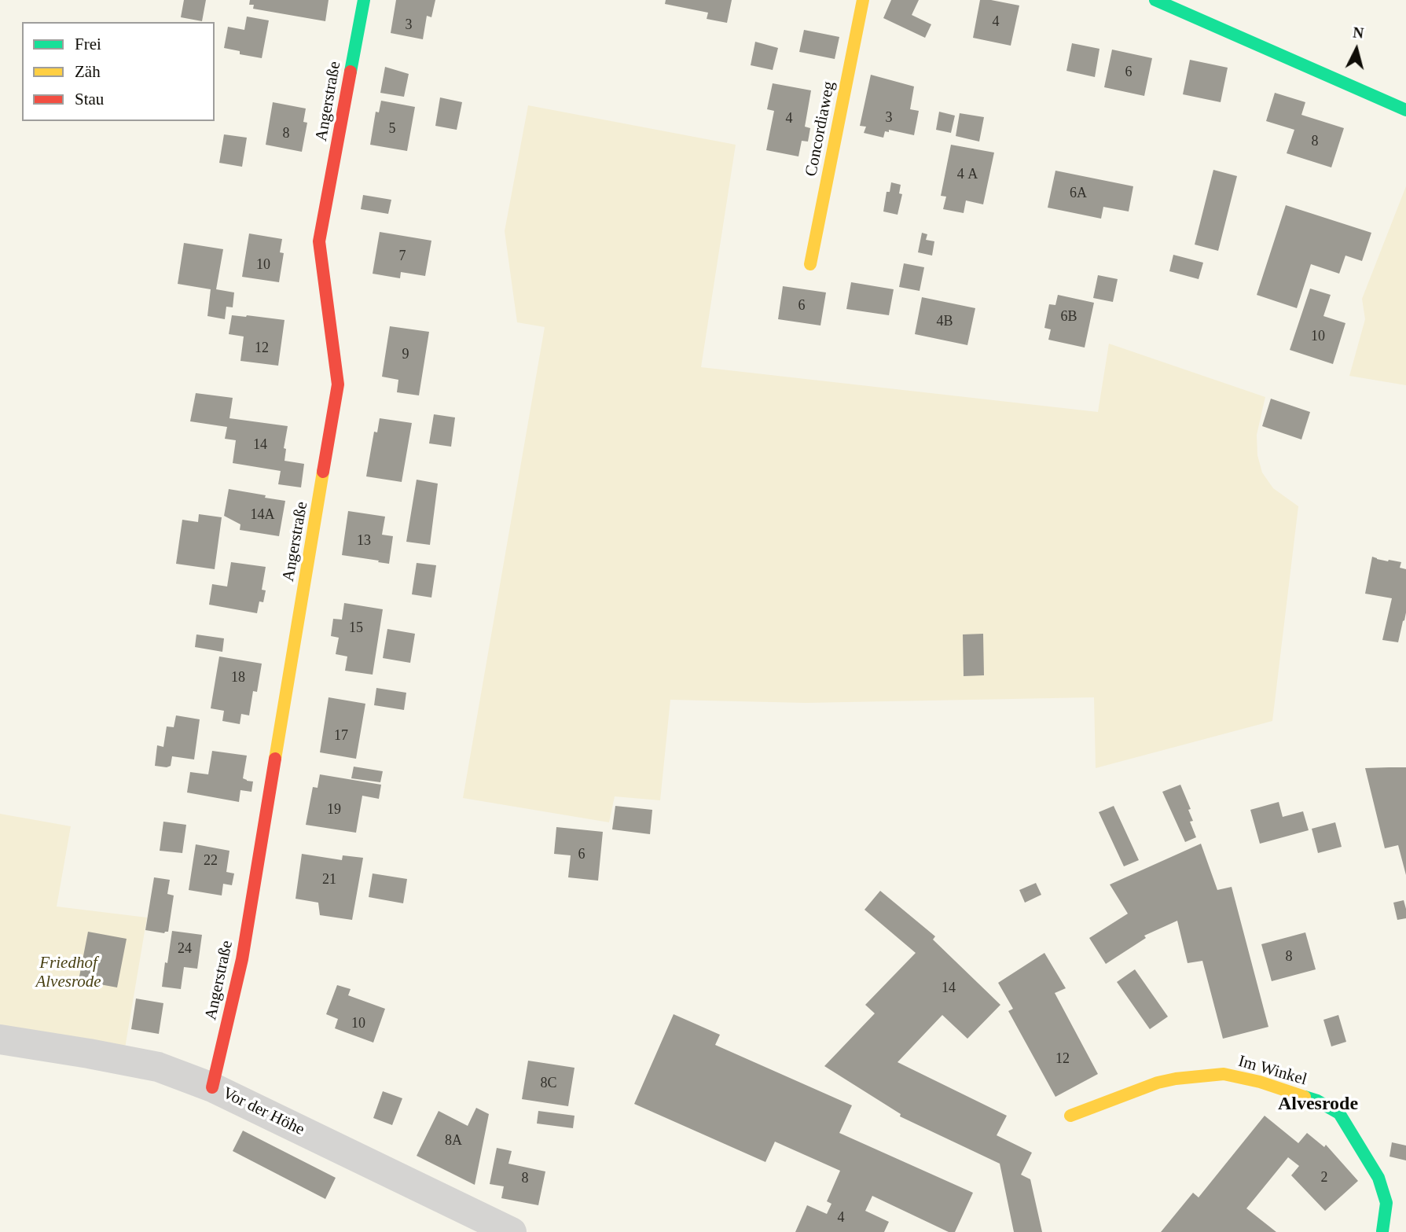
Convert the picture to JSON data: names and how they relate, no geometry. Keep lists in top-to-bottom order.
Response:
{
  "streets": {
    "street": [
      "Angerstraße",
      "Concordiaweg",
      "Im Winkel",
      "Vor der Höhe"
    ]
  },
  "crossings": [
    ["Angerstraße", "Vor der Höhe"]
  ],
  "districts": ["Alvesrode"],
  "parks": ["Friedhof Alvesrode"],
  "house_numbers": [
    "4",
    "3",
    "6",
    "3",
    "4",
    "5",
    "8",
    "8",
    "4 A",
    "6A",
    "7",
    "10",
    "6",
    "6B",
    "4B",
    "10",
    "12",
    "9",
    "14",
    "14A",
    "13",
    "15",
    "18",
    "17",
    "19",
    "6",
    "22",
    "21",
    "24",
    "8",
    "14",
    "10",
    "12",
    "8C",
    "8A",
    "2",
    "8",
    "4"
  ],
  "legend": ["Frei", "Zäh", "Stau"],
  "north": "top"
}
